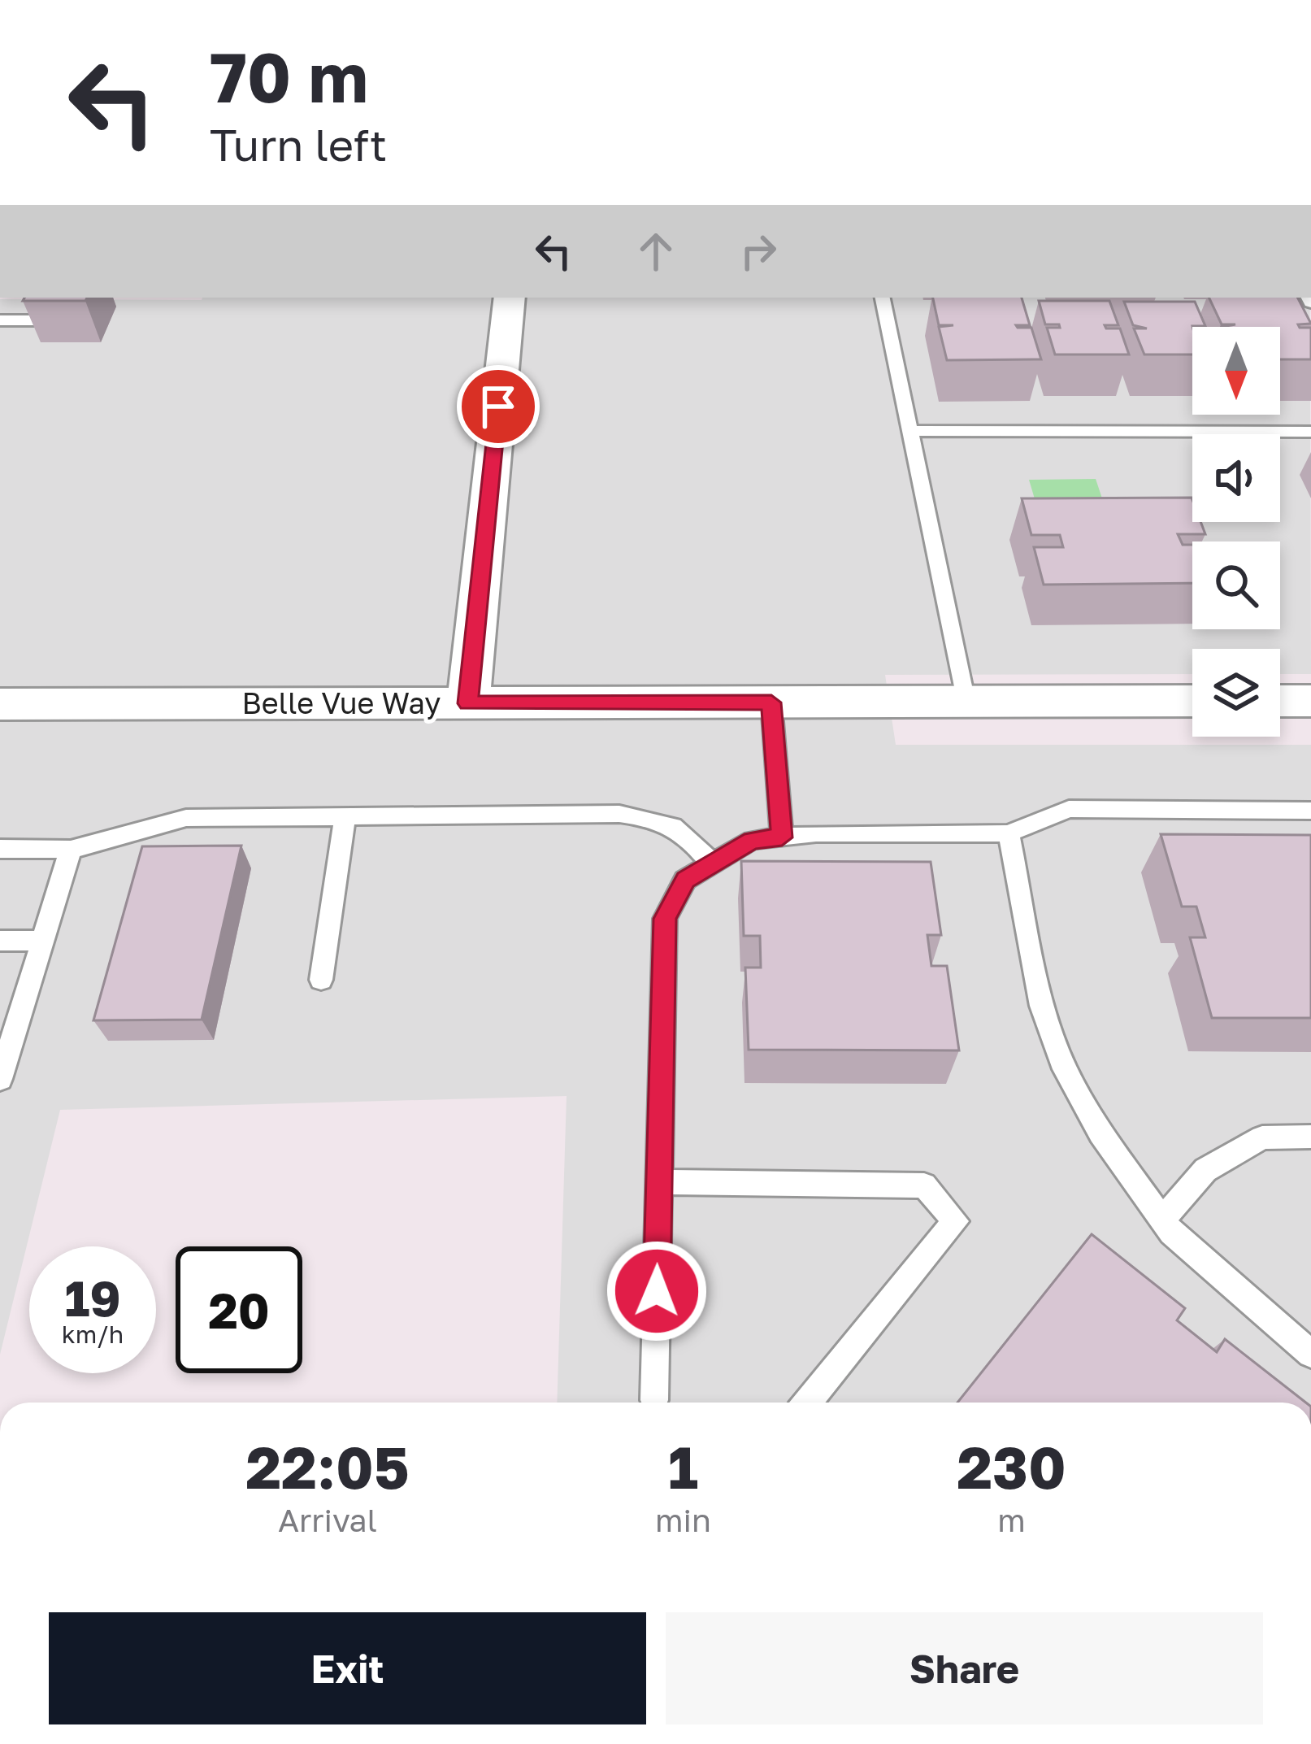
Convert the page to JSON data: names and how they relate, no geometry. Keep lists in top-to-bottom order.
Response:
{
  "streets": {
    "street": ["Belle Vue Way"]
  },
  "north": "bottom",
  "page": {
    "turn": ["70 m", "Turn left"],
    "speed": "19 km/h",
    "limit": "20",
    "eta": [
      "22:05",
      "Arrival",
      "1",
      "min",
      "230",
      "m"
    ],
    "buttons": ["Exit", "Share"]
  }
}
